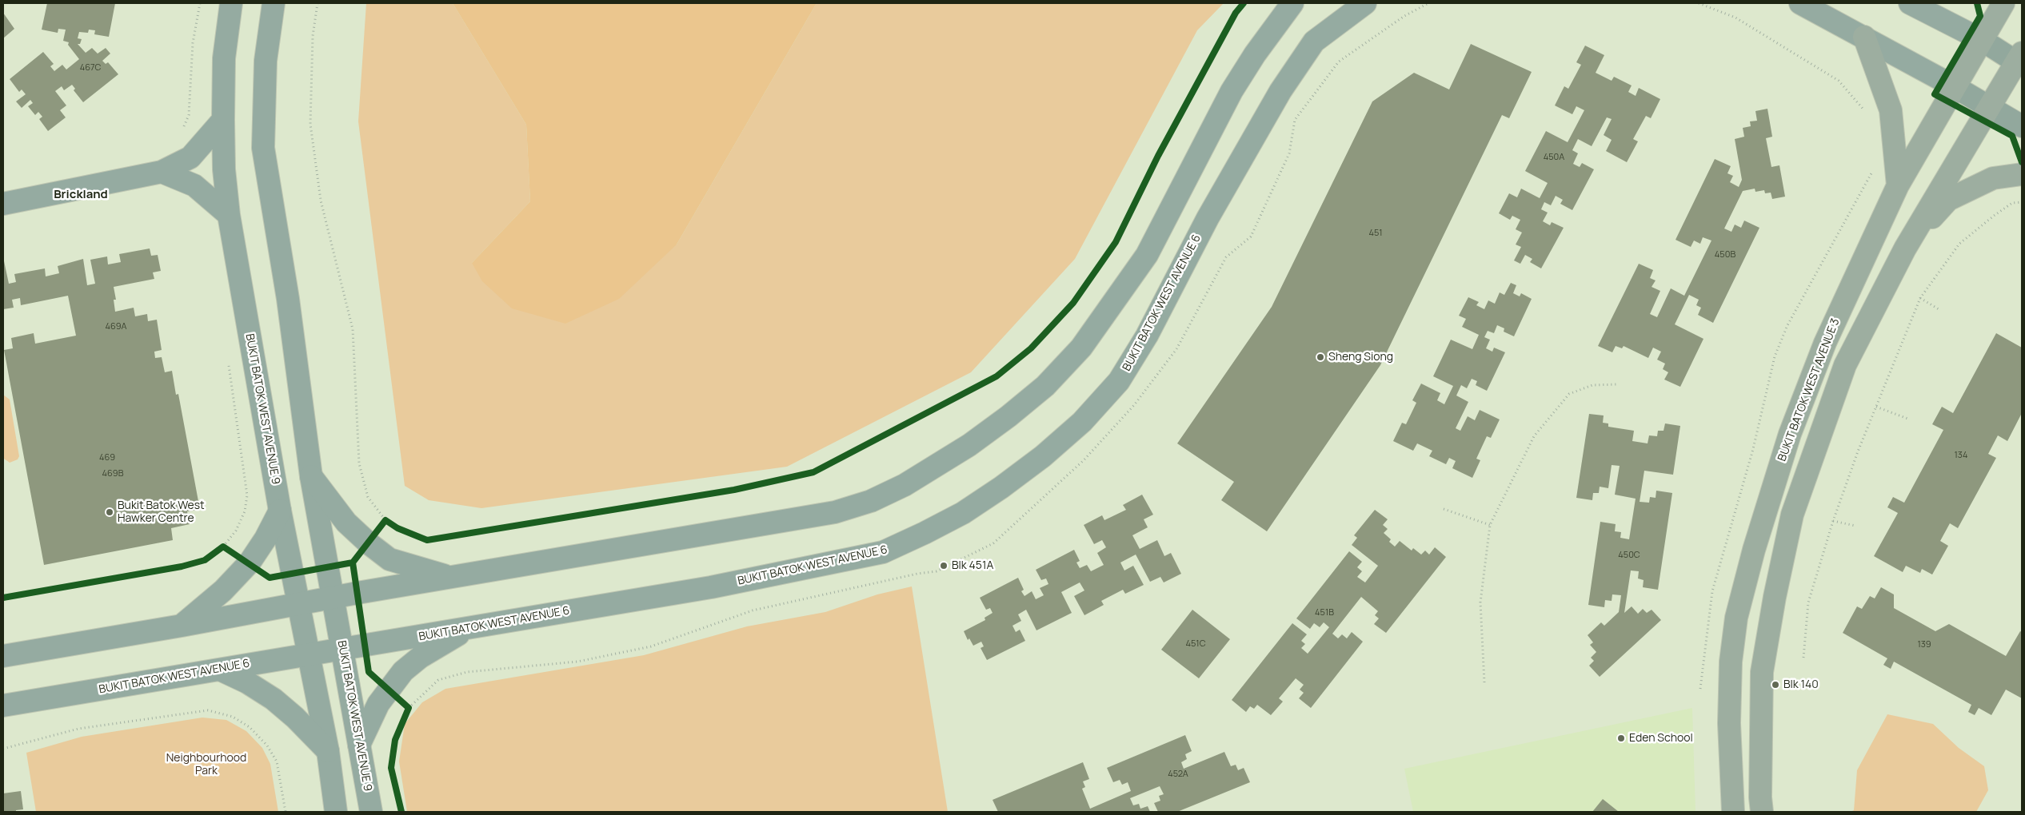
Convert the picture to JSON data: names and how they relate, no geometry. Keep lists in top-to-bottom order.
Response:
{
  "streets": {
    "main road": ["BUKIT BATOK WEST AVENUE 3"],
    "street": ["BUKIT BATOK WEST AVENUE 6", "BUKIT BATOK WEST AVENUE 9"]
  },
  "crossings": [
    ["BUKIT BATOK WEST AVENUE 6", "BUKIT BATOK WEST AVENUE 9"]
  ],
  "districts": ["Brickland"],
  "parks": ["Neighbourhood Park"],
  "places": [
    "Sheng Siong",
    "Bukit Batok West Hawker Centre",
    "Blk 451A",
    "Blk 140",
    "Eden School"
  ],
  "house_numbers": [
    "467C",
    "450A",
    "451",
    "450B",
    "469A",
    "134",
    "469",
    "469B",
    "450C",
    "451B",
    "451C",
    "139",
    "452A"
  ]
}
